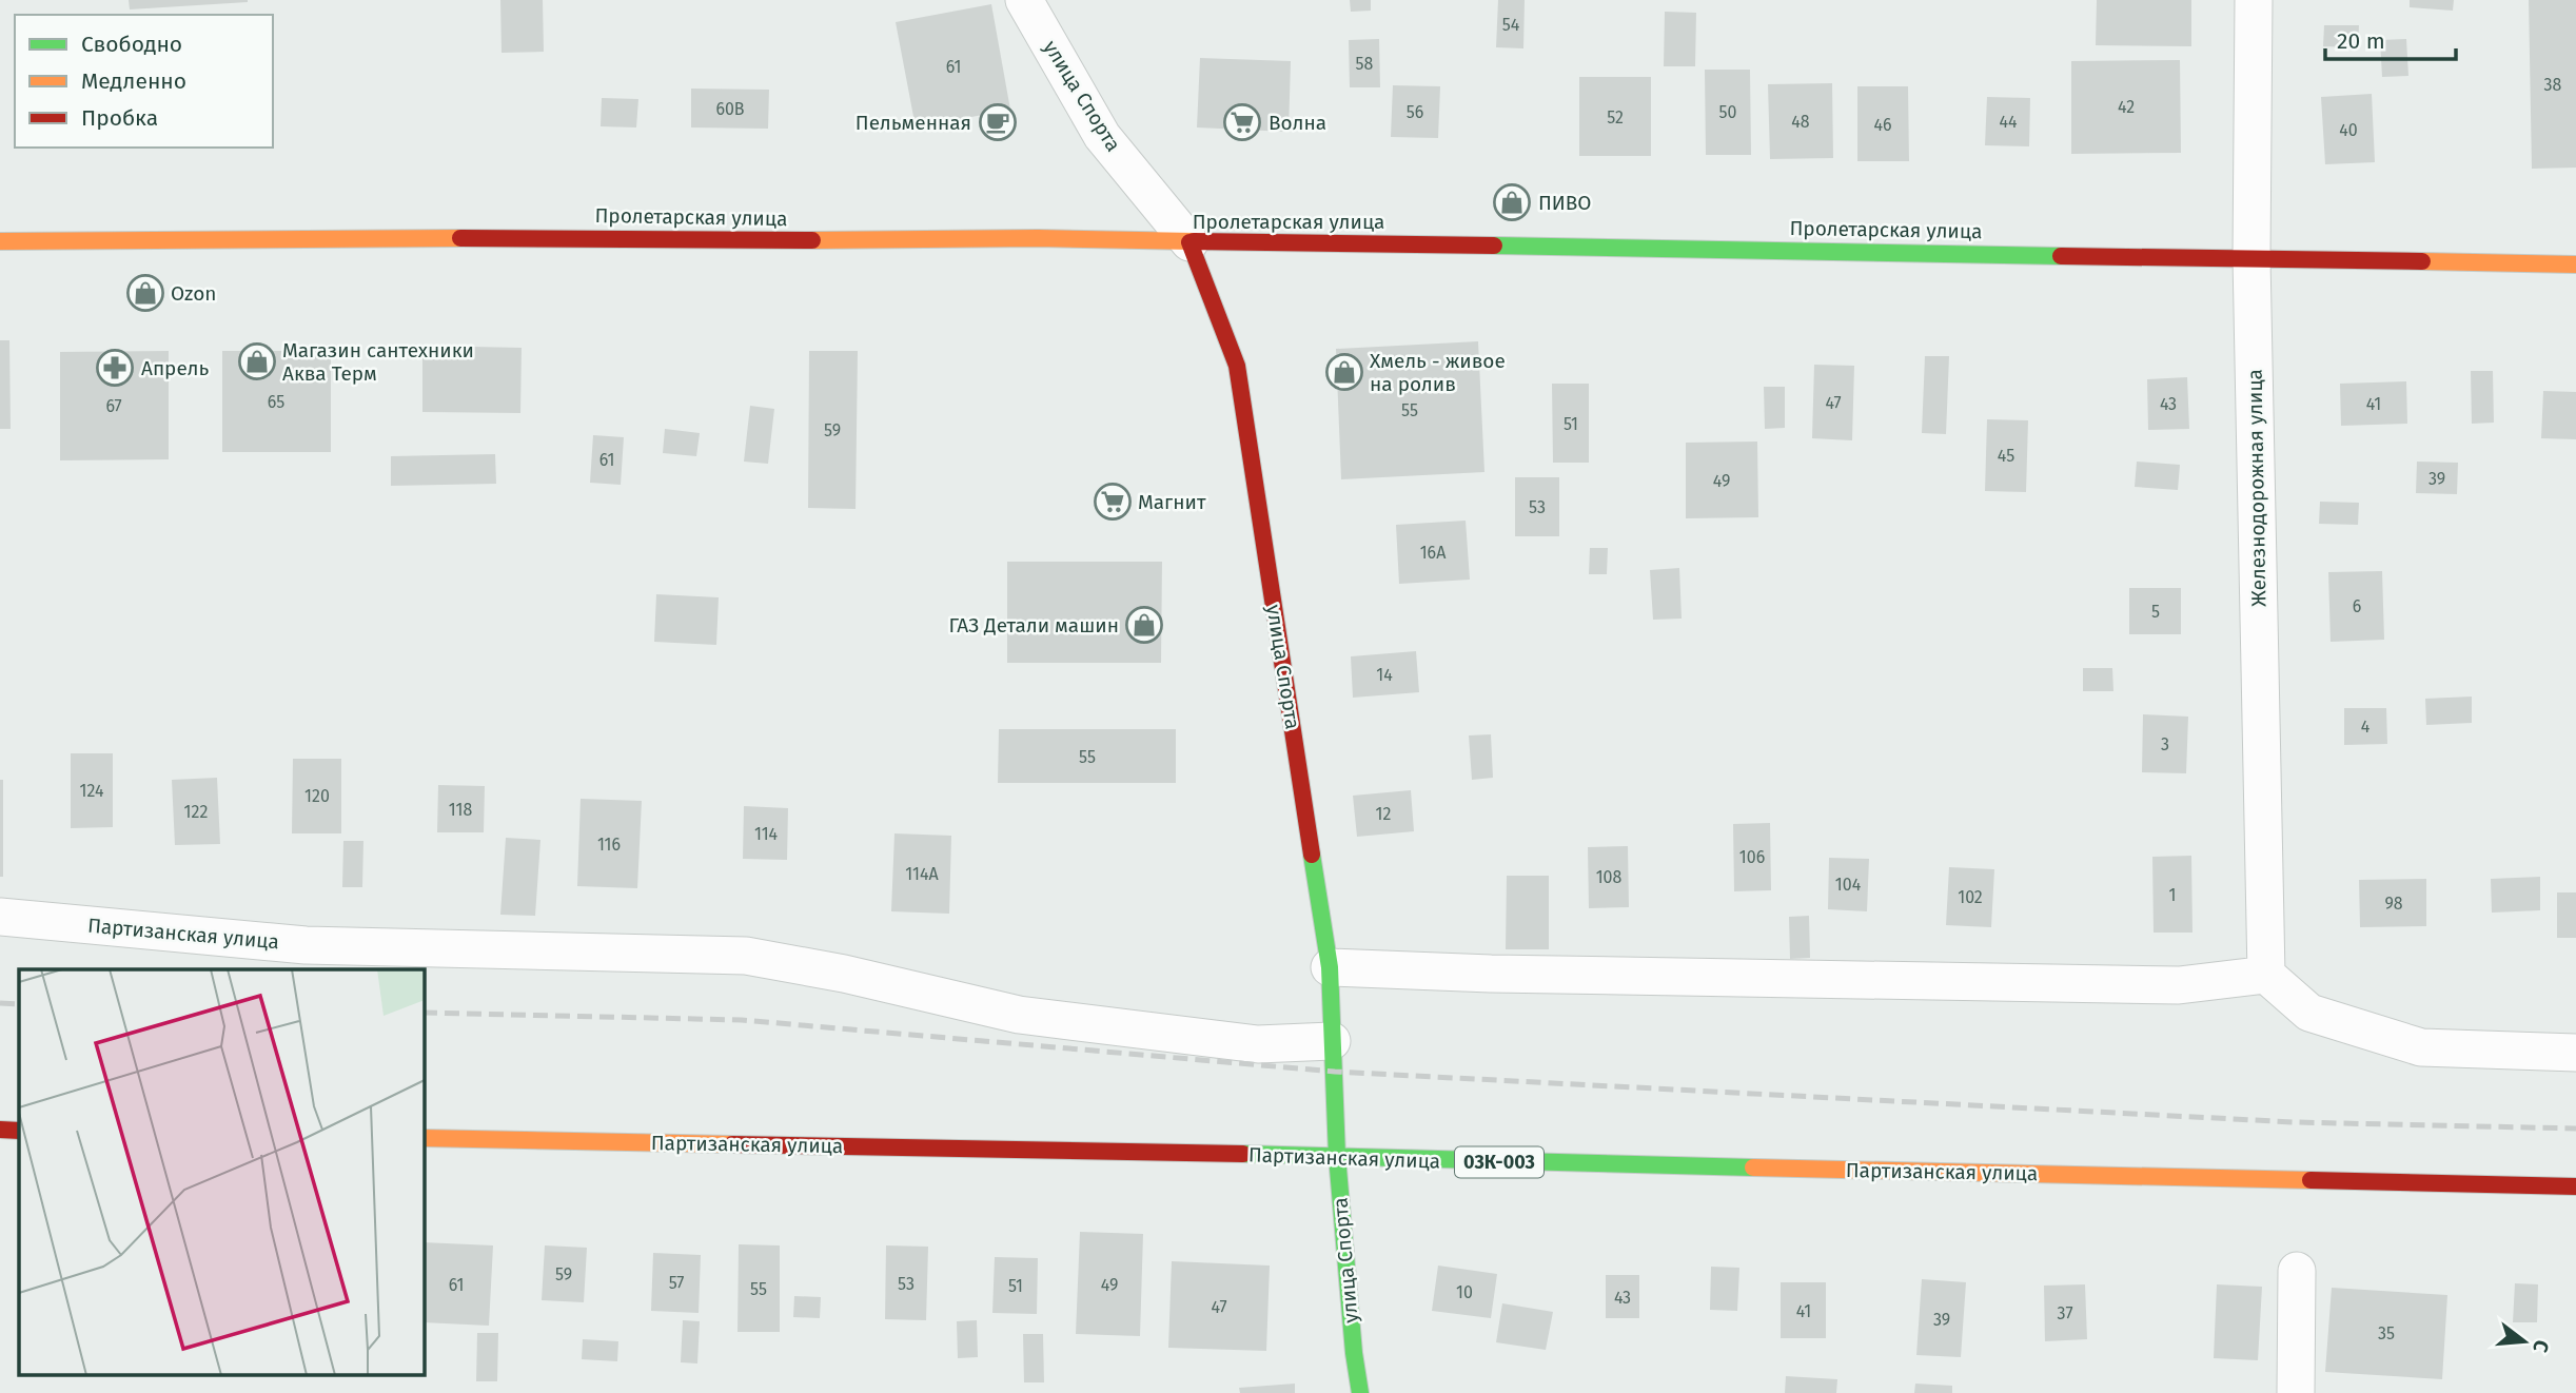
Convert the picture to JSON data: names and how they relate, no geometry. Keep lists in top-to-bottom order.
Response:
{
  "streets": {
    "street": [
      "улица Спорта",
      "Пролетарская улица",
      "Железнодорожная улица",
      "Партизанская улица",
      "03К-003"
    ]
  },
  "crossings": [
    ["улица Спорта", "Пролетарская улица"],
    ["улица Спорта", "Партизанская улица"],
    ["Пролетарская улица", "Железнодорожная улица"]
  ],
  "places": {
    "cafe": ["Пельменная"],
    "supermarket": ["Волна", "Магнит"],
    "shop": [
      "ПИВО",
      "Ozon",
      "Магазин сантехники Аква Терм",
      "Хмель - живое на ролив",
      "ГАЗ Детали машин"
    ],
    "pharmacy": ["Апрель"]
  },
  "house_numbers": [
    "54",
    "58",
    "61",
    "38",
    "42",
    "60В",
    "56",
    "50",
    "52",
    "48",
    "44",
    "46",
    "40",
    "65",
    "47",
    "43",
    "41",
    "67",
    "55",
    "51",
    "59",
    "45",
    "61",
    "39",
    "49",
    "53",
    "16А",
    "6",
    "5",
    "14",
    "4",
    "3",
    "55",
    "124",
    "120",
    "118",
    "122",
    "12",
    "114",
    "116",
    "106",
    "114А",
    "108",
    "104",
    "1",
    "102",
    "98",
    "59",
    "57",
    "53",
    "61",
    "49",
    "51",
    "55",
    "10",
    "43",
    "47",
    "41",
    "37",
    "39",
    "35"
  ],
  "legend": ["Свободно", "Медленно", "Пробка"],
  "scale_bar": "20 m",
  "north": "right"
}
